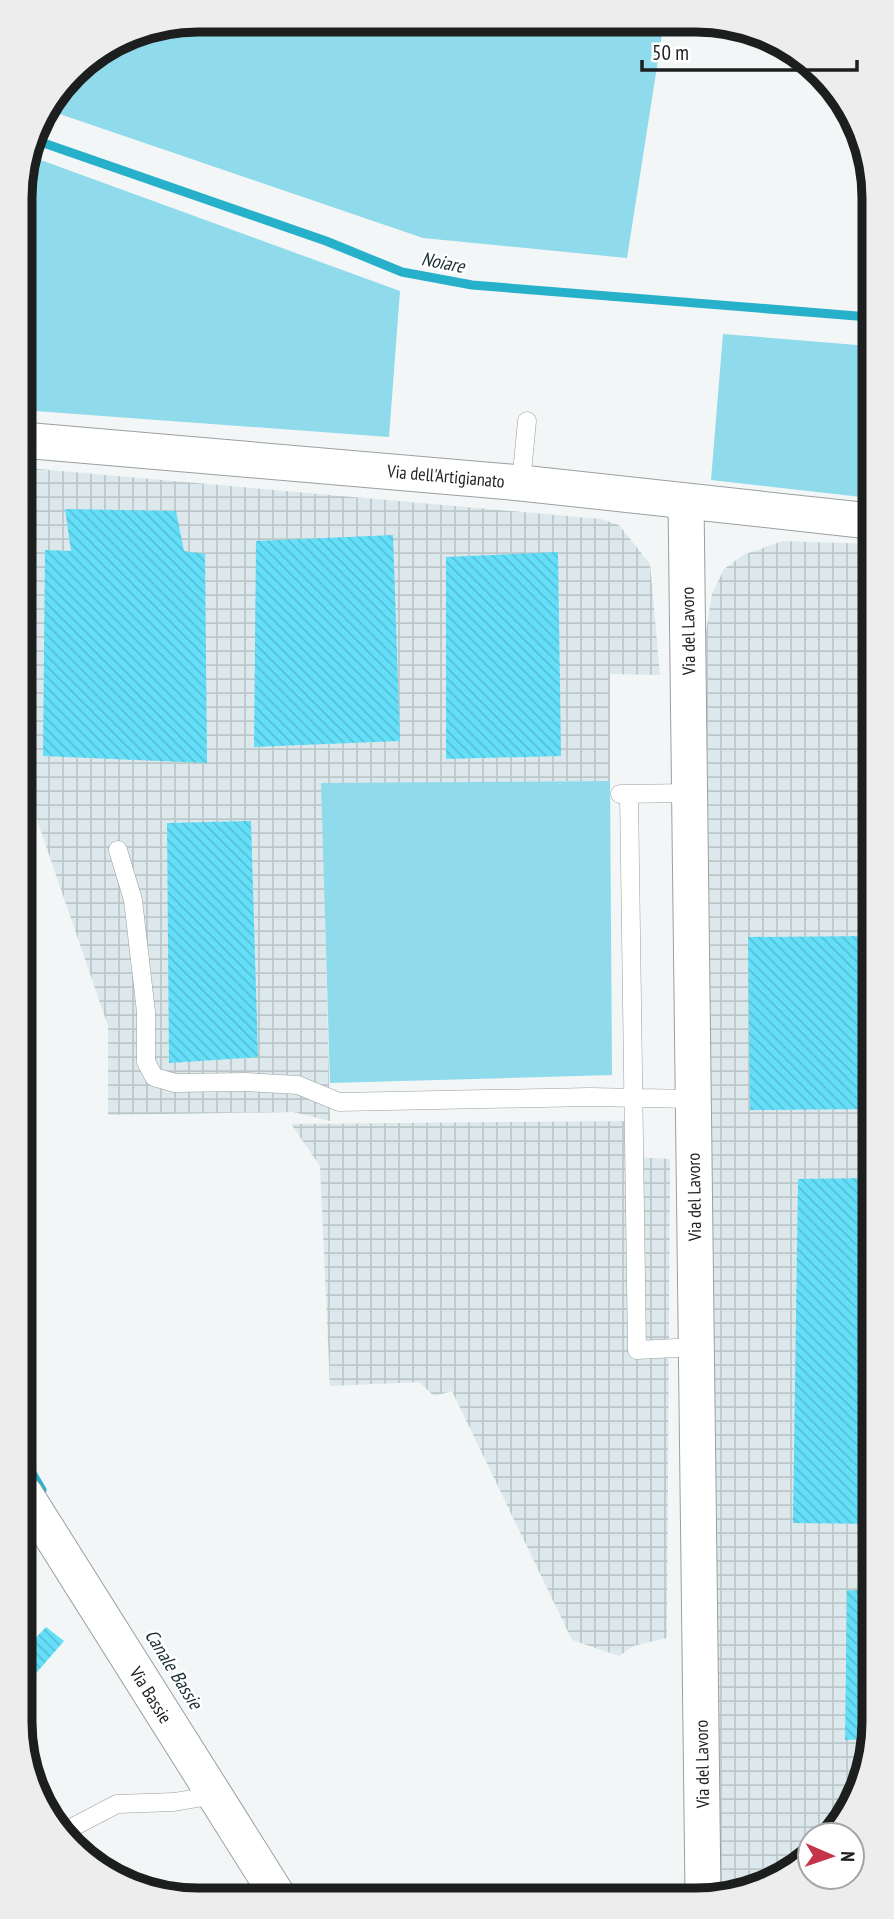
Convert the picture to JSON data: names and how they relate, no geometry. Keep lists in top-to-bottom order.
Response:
{
  "streets": {
    "street": ["Via dell'Artigianato", "Via del Lavoro", "Via Bassie"]
  },
  "crossings": [
    ["Via dell'Artigianato", "Via del Lavoro"]
  ],
  "water": ["Noiare", "Canale Bassie"],
  "scale_bar": "50 m",
  "north": "right"
}
